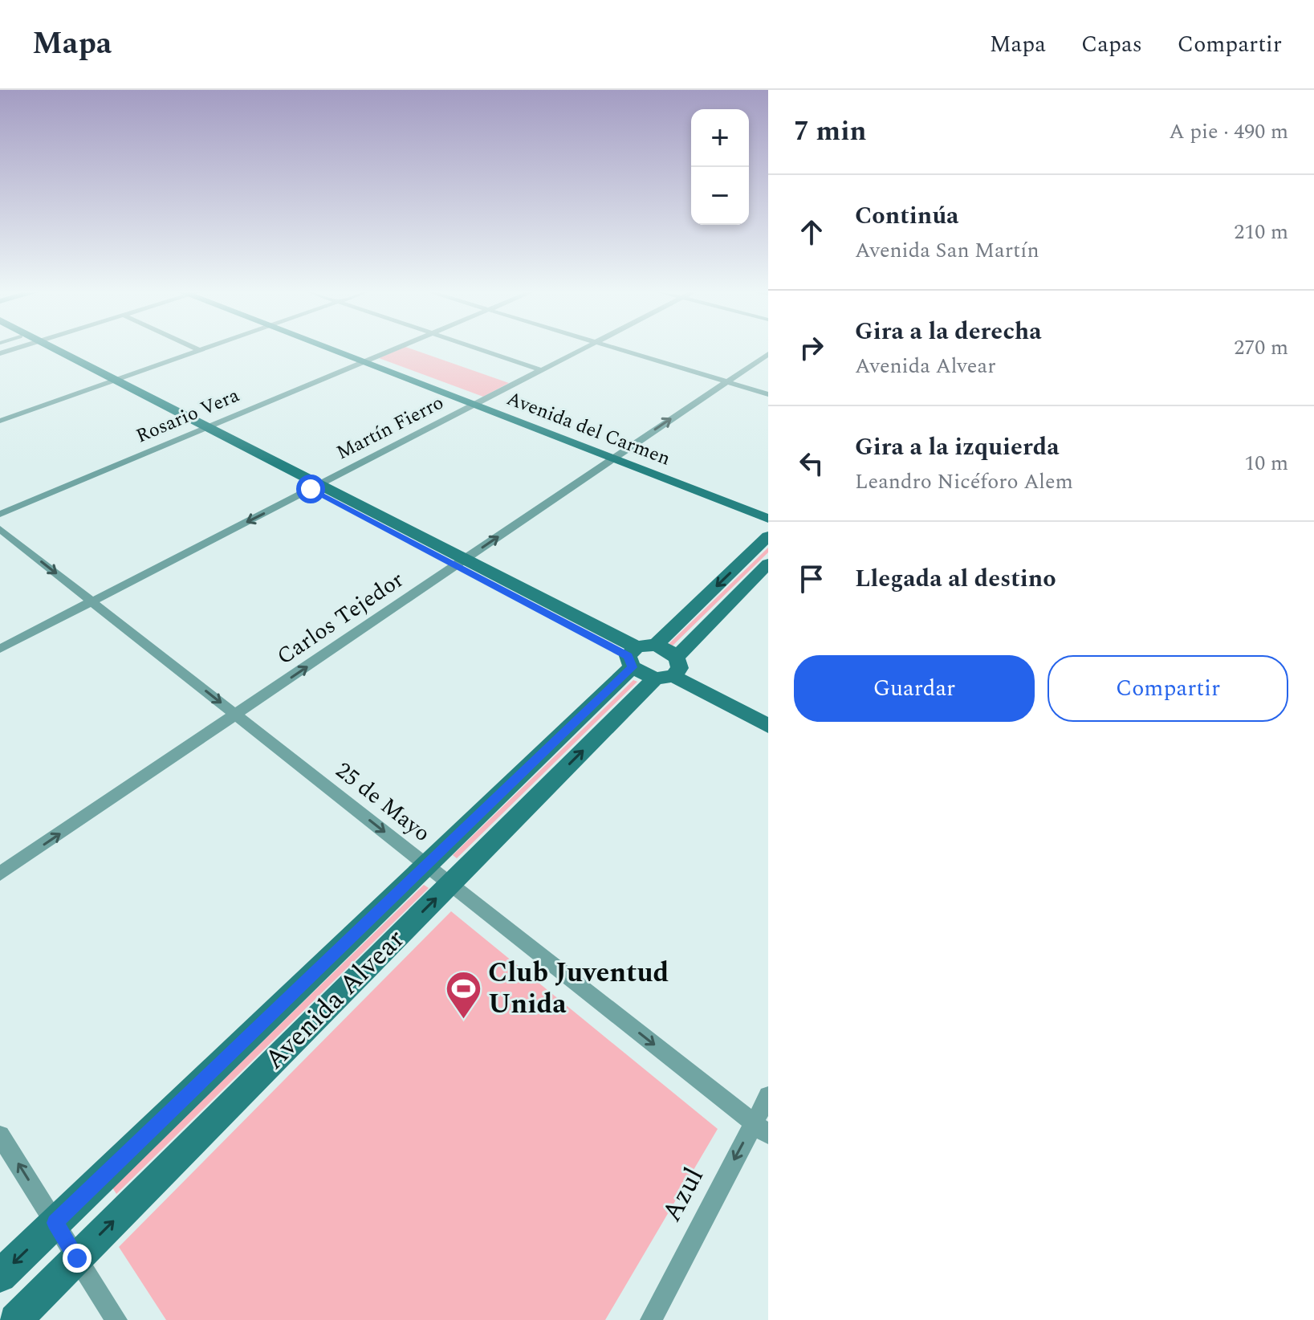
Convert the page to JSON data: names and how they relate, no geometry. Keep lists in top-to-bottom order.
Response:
{
  "streets": {
    "main road": ["Avenida del Carmen", "Avenida Alvear"],
    "street": [
      "Rosario Vera",
      "Martín Fierro",
      "Carlos Tejedor",
      "25 de Mayo",
      "Azul"
    ]
  },
  "crossings": [
    ["Rosario Vera", "Avenida del Carmen"],
    ["Martín Fierro", "Avenida del Carmen"],
    ["Martín Fierro", "25 de Mayo"],
    ["Avenida del Carmen", "Carlos Tejedor"],
    ["Carlos Tejedor", "25 de Mayo"],
    ["25 de Mayo", "Avenida Alvear"],
    ["25 de Mayo", "Azul"]
  ],
  "one_way": [
    "Martín Fierro",
    "Carlos Tejedor",
    "25 de Mayo",
    "Azul"
  ],
  "places": {
    "sports": ["Club Juventud Unida"]
  },
  "page": {
    "header": "Mapa",
    "nav": ["Mapa", "Capas", "Compartir"],
    "heading": ["7 min", "A pie · 490 m"],
    "map_buttons": ["+", "−"],
    "list": [
      ["Continúa", "Avenida San Martín", "210 m"],
      ["Gira a la derecha", "Avenida Alvear", "270 m"],
      ["Gira a la izquierda", "Leandro Nicéforo Alem", "10 m"],
      "Llegada al destino"
    ],
    "buttons": ["Guardar", "Compartir"]
  }
}
